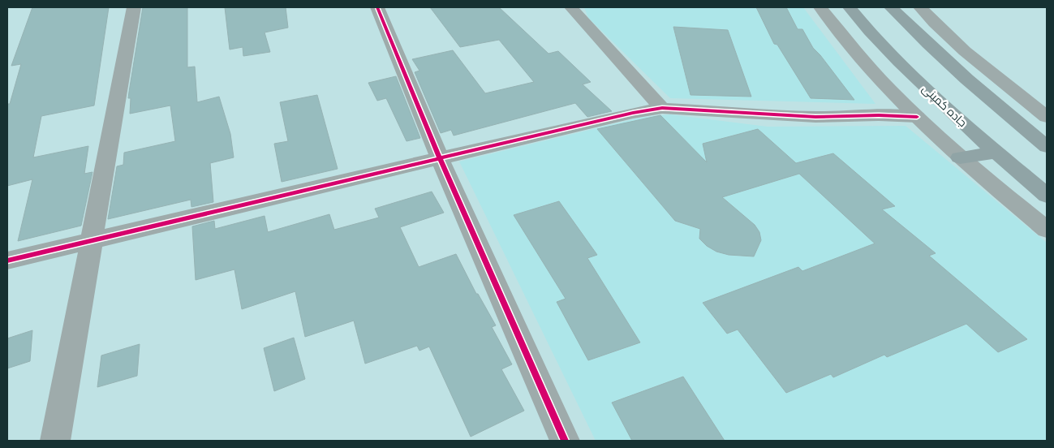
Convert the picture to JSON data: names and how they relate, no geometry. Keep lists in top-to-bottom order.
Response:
{
  "streets": {
    "highway": ["جاده کمپنی"]
  }
}
